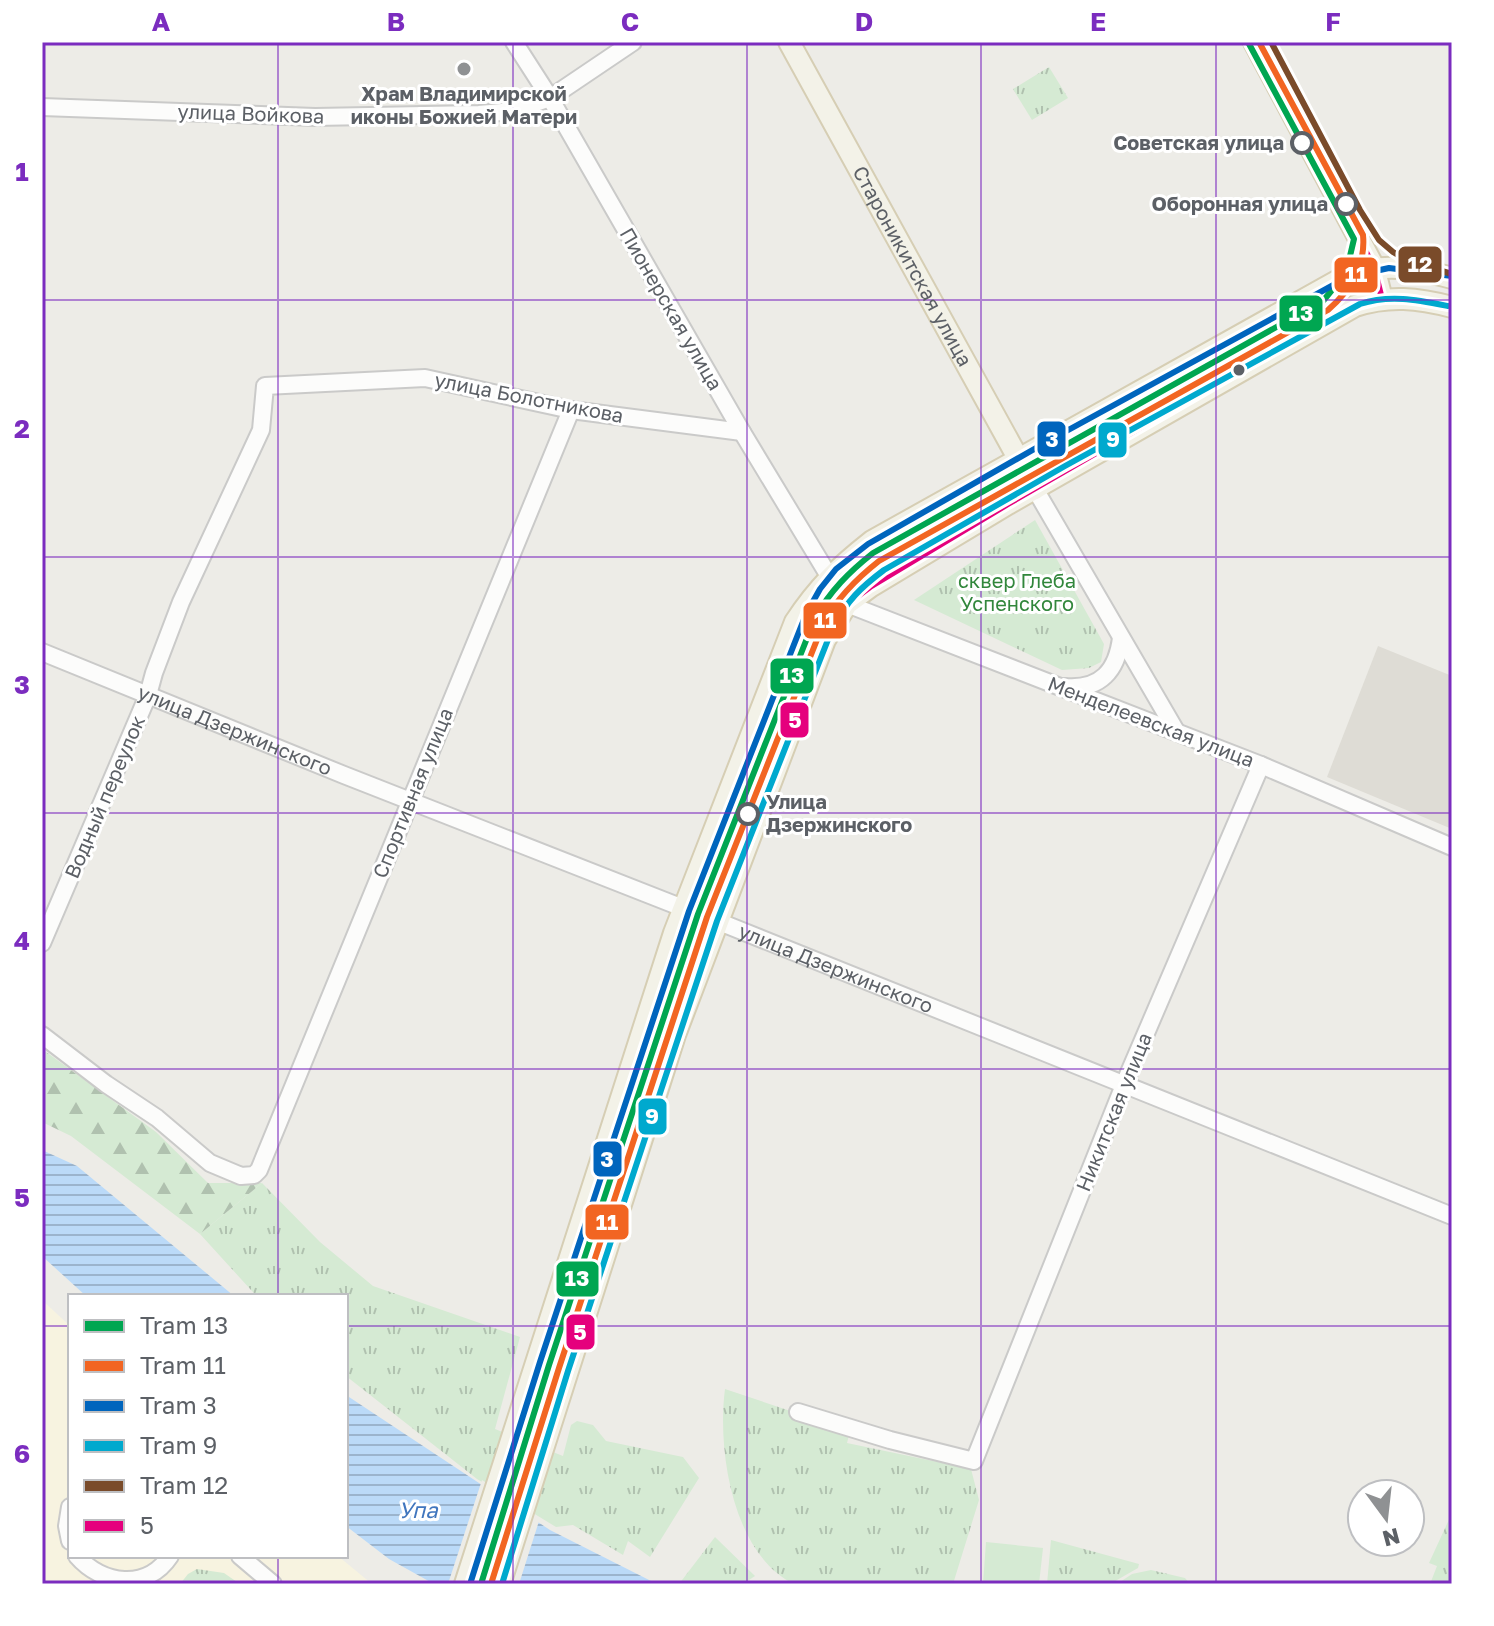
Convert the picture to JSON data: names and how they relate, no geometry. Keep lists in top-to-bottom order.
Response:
{
  "streets": {
    "main road": ["Староникитская улица", "улица Дзержинского"],
    "street": [
      "улица Войкова",
      "Пионерская улица",
      "улица Болотникова",
      "Менделеевская улица",
      "Спортивная улица",
      "Водный переулок",
      "Никитская улица"
    ]
  },
  "crossings": [
    ["улица Войкова", "Пионерская улица"],
    ["Пионерская улица", "улица Болотникова"],
    ["улица Болотникова", "Спортивная улица"],
    ["улица Болотникова", "Водный переулок"],
    ["Менделеевская улица", "Никитская улица"],
    ["улица Дзержинского", "Спортивная улица"],
    ["улица Дзержинского", "Водный переулок"],
    ["улица Дзержинского", "Никитская улица"]
  ],
  "water": ["Упа"],
  "parks": ["сквер Глеба Успенского"],
  "places": [
    "Храм Владимирской иконы Божией Матери",
    "Советская улица",
    "Оборонная улица",
    "Улица Дзержинского"
  ],
  "lines": [
    "tram line 13",
    "tram line 11",
    "tram line 12",
    "transit line 5",
    "tram line 3",
    "tram line 9"
  ],
  "legend": [
    "Tram 13",
    "Tram 11",
    "Tram 3",
    "Tram 9",
    "Tram 12",
    "5"
  ],
  "north": "bottom",
  "grid": {
    "columns": [
      "A",
      "B",
      "C",
      "D",
      "E",
      "F"
    ],
    "rows": [
      "1",
      "2",
      "3",
      "4",
      "5",
      "6"
    ]
  }
}
